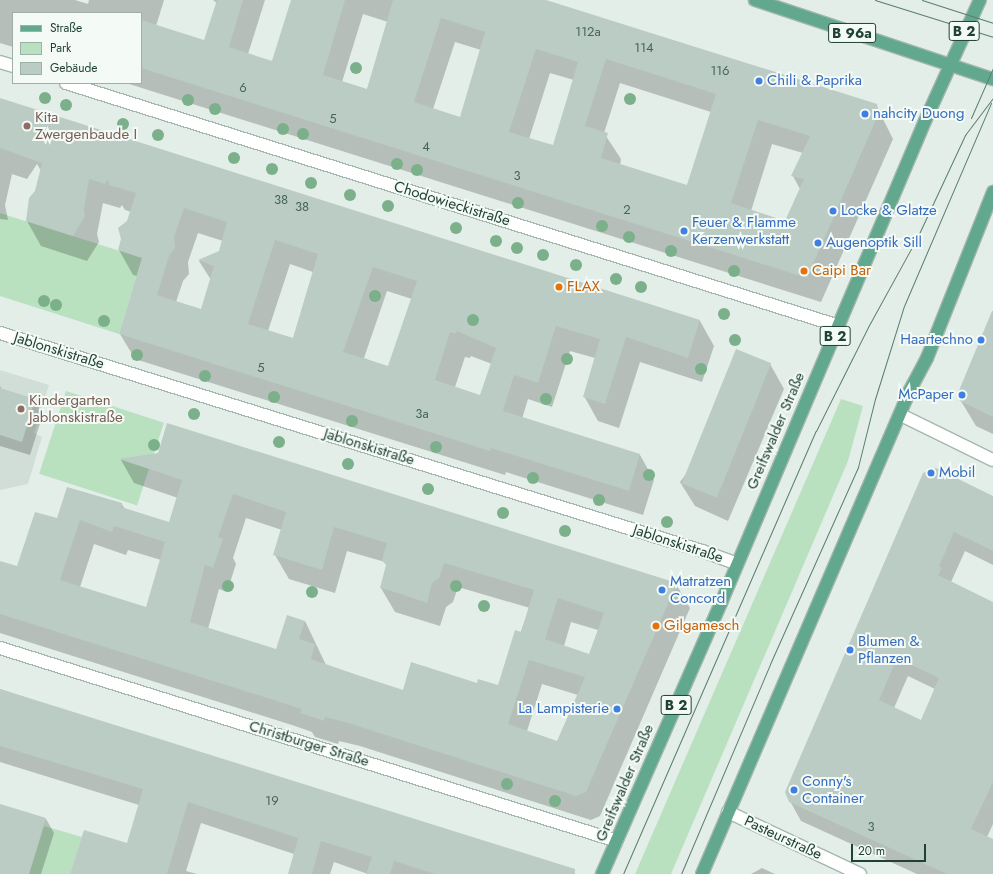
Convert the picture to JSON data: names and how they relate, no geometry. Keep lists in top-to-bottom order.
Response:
{
  "streets": {
    "main road": ["B 2", "B 96a", "Greifswalder Straße"],
    "street": [
      "Chodowieckistraße",
      "Jablonskistraße",
      "Christburger Straße",
      "Pasteurstraße"
    ]
  },
  "crossings": [
    ["B 96a", "Greifswalder Straße"],
    ["Chodowieckistraße", "Greifswalder Straße"],
    ["Jablonskistraße", "Greifswalder Straße"],
    ["Greifswalder Straße", "Christburger Straße"]
  ],
  "places": [
    "Chili & Paprika",
    "nahcity Duong",
    "Kita Zwergenbaude I",
    "Locke & Glatze",
    "Feuer & Flamme Kerzenwerkstatt",
    "Augenoptik Sill",
    "Caipi Bar",
    "FLAX",
    "Haartechno",
    "McPaper",
    "Kindergarten Jablonskistraße",
    "Mobil",
    "Matratzen Concord",
    "Gilgamesch",
    "Blumen & Pflanzen",
    "La Lampisterie",
    "Conny's Container"
  ],
  "house_numbers": [
    "112a",
    "114",
    "116",
    "6",
    "5",
    "4",
    "3",
    "38",
    "38",
    "2",
    "5",
    "3a",
    "19",
    "3"
  ],
  "legend": ["Straße", "Park", "Gebäude"],
  "scale_bar": "20 m"
}
